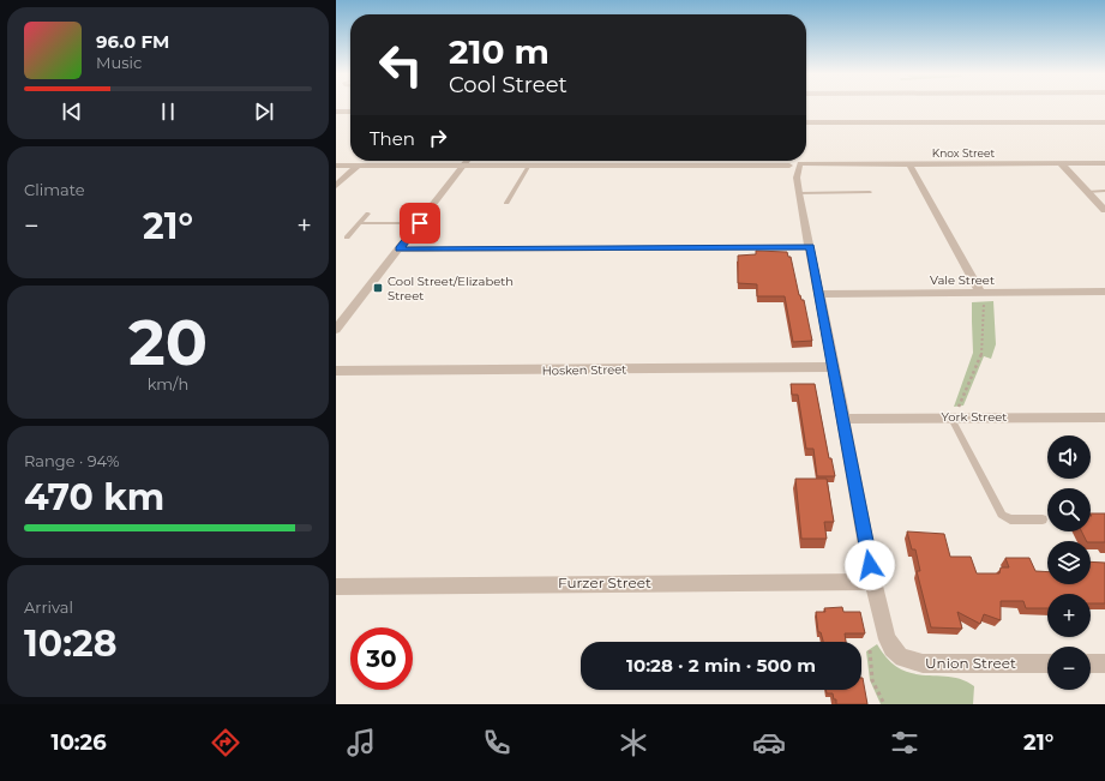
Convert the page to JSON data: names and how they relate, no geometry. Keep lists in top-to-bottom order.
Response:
{
  "streets": {
    "street": [
      "Knox Street",
      "Vale Street",
      "Hosken Street",
      "York Street",
      "Furzer Street",
      "Union Street"
    ]
  },
  "crossings": [
    ["Knox Street", "Union Street"],
    ["Vale Street", "Union Street"],
    ["Hosken Street", "Union Street"],
    ["York Street", "Union Street"],
    ["Furzer Street", "Union Street"]
  ],
  "places": {
    "transit": ["Cool Street/Elizabeth Street"]
  },
  "page": {
    "turn": ["210 m", "Cool Street"],
    "song": ["96.0 FM", "Music"],
    "then": "Then",
    "tile": [
      "Climate",
      ["20", "km/h"],
      ["Range · 94%", "470 km"],
      ["Arrival", "10:28"]
    ],
    "heat": ["−", "21°", "+"],
    "map_buttons": ["+", "−"],
    "limit": "30",
    "trip": "10:28 · 2 min · 500 m",
    "tabs": ["10:26", "21°"]
  }
}
